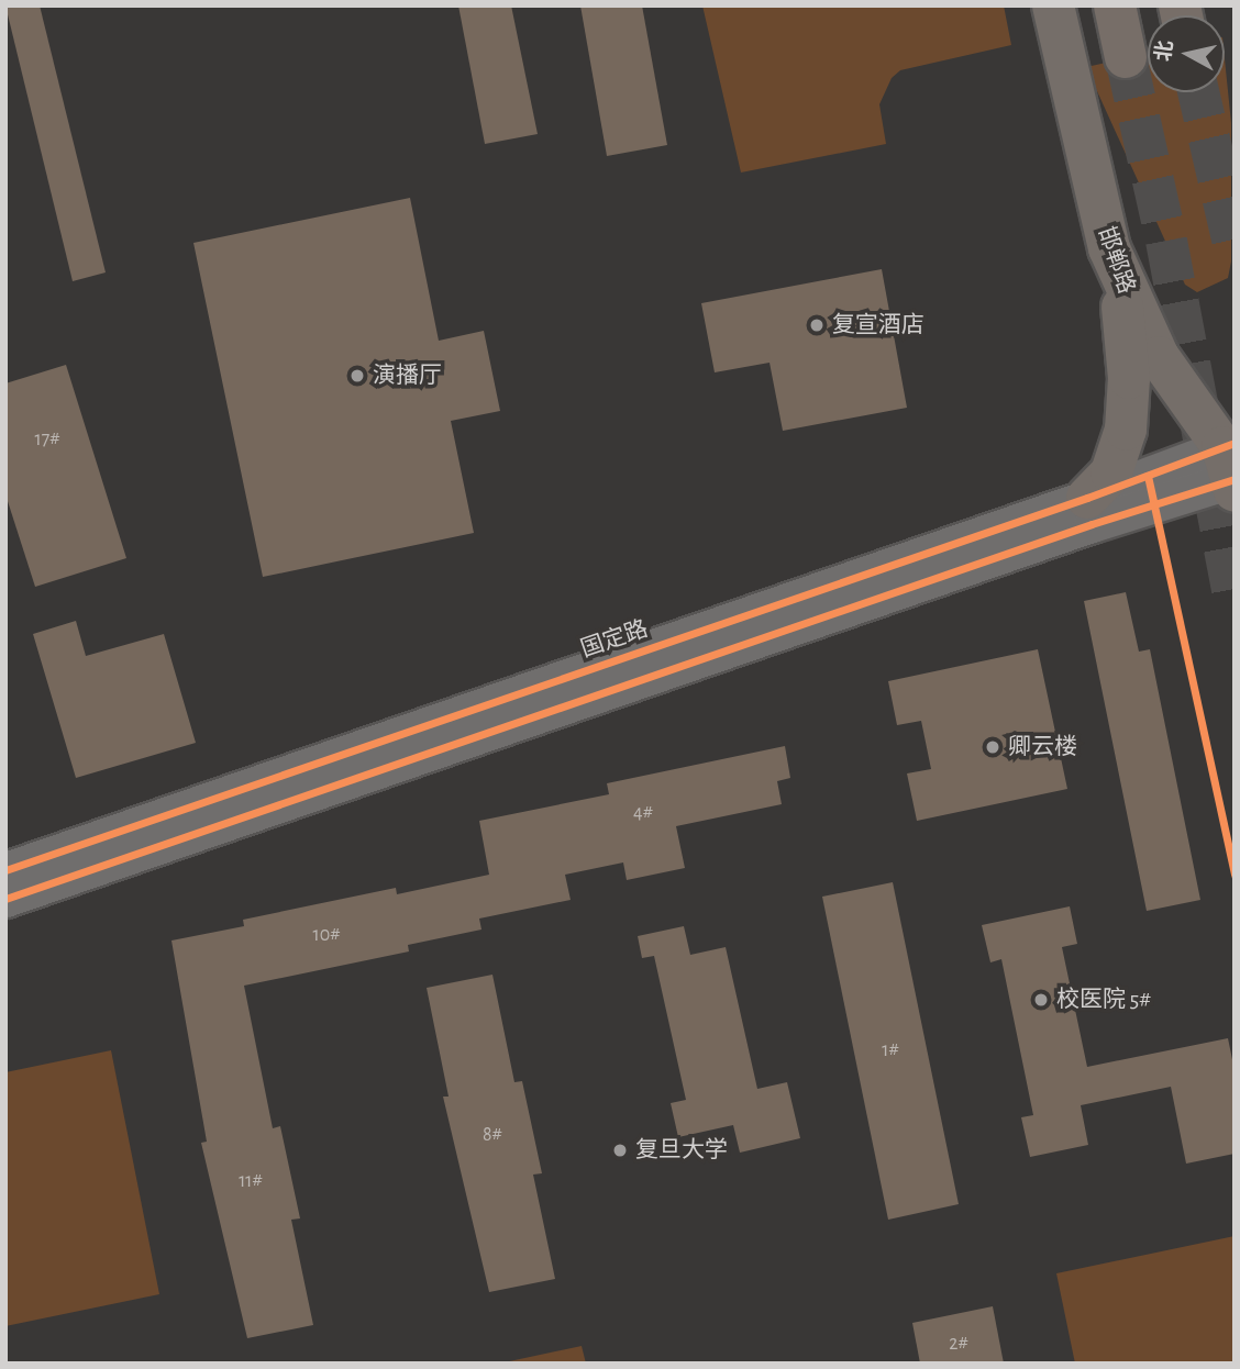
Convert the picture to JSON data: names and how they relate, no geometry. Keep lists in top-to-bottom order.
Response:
{
  "streets": {
    "main road": ["邯郸路"],
    "street": ["国定路"]
  },
  "crossings": [
    ["邯郸路", "国定路"]
  ],
  "places": [
    "复宣酒店",
    "演播厅",
    "卿云楼",
    "校医院 5#",
    "复旦大学"
  ],
  "house_numbers": [
    "17#",
    "4#",
    "10#",
    "1#",
    "8#",
    "11#",
    "2#"
  ],
  "north": "left"
}
